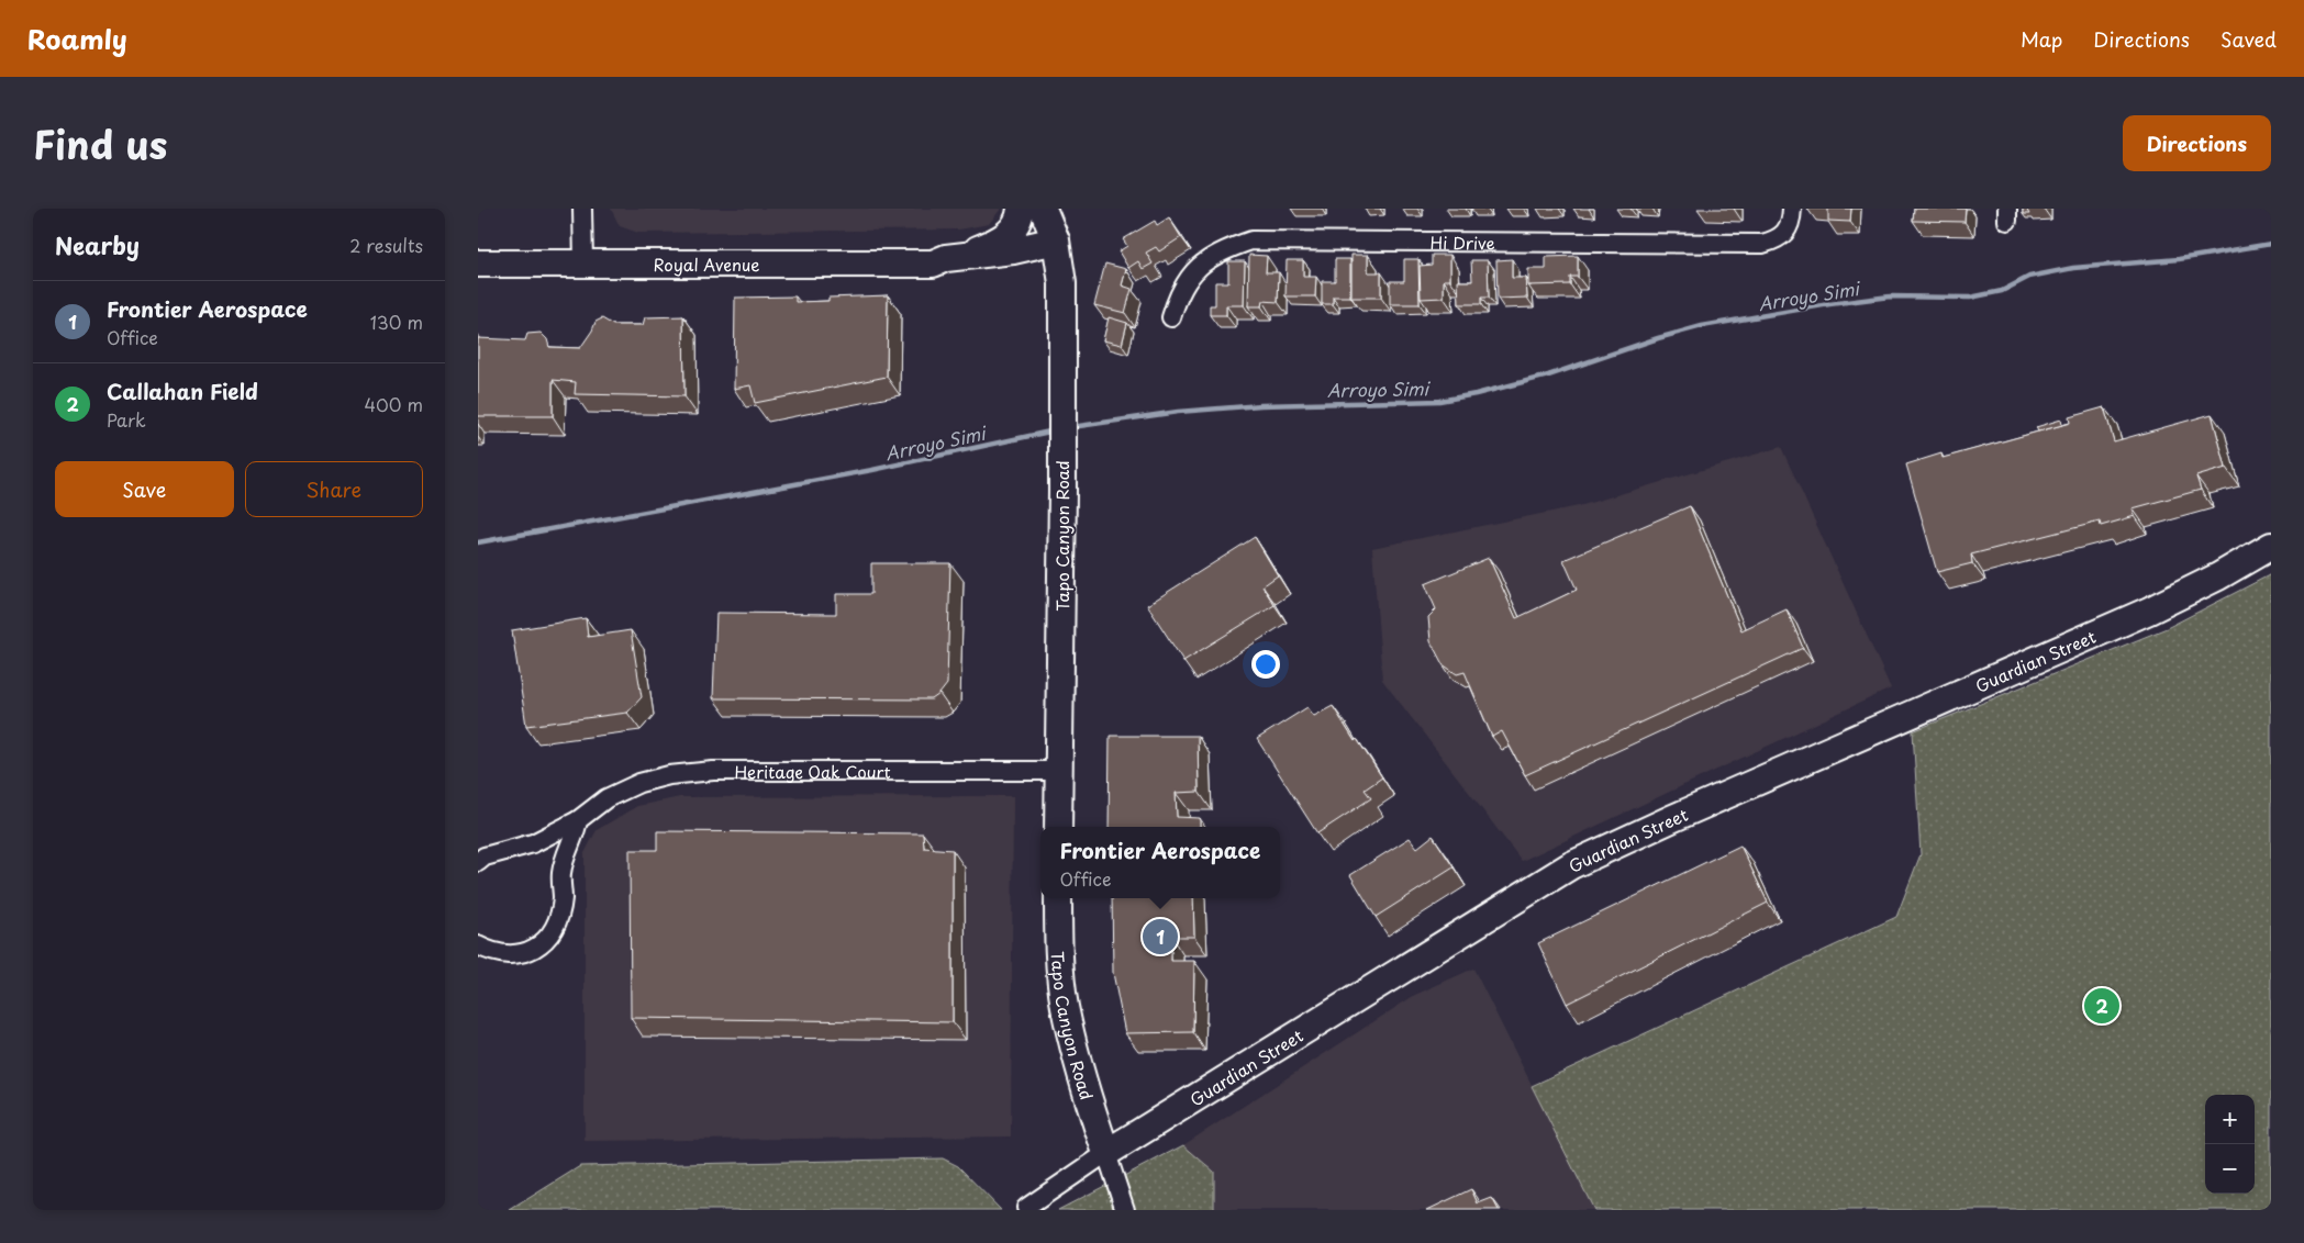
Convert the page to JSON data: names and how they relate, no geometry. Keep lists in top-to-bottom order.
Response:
{
  "streets": {
    "street": [
      "Hi Drive",
      "Royal Avenue",
      "Tapo Canyon Road",
      "Guardian Street",
      "Heritage Oak Court"
    ]
  },
  "crossings": [
    ["Royal Avenue", "Tapo Canyon Road"],
    ["Tapo Canyon Road", "Guardian Street"],
    ["Tapo Canyon Road", "Heritage Oak Court"]
  ],
  "water": ["Arroyo Simi"],
  "page": {
    "header": "Roamly",
    "nav": ["Map", "Directions", "Saved"],
    "title": "Find us",
    "buttons": [
      "Directions",
      ["Save", "Share"]
    ],
    "heading": ["Nearby", "2 results"],
    "list": [
      {
        "mark": "1",
        "name": "Frontier Aerospace",
        "note": "Office",
        "value": "130 m"
      },
      {
        "mark": "2",
        "name": "Callahan Field",
        "note": "Park",
        "value": "400 m"
      }
    ],
    "popup": ["Frontier Aerospace", "Office"],
    "pins": ["1", "2"],
    "map_buttons": ["+", "−"]
  }
}
